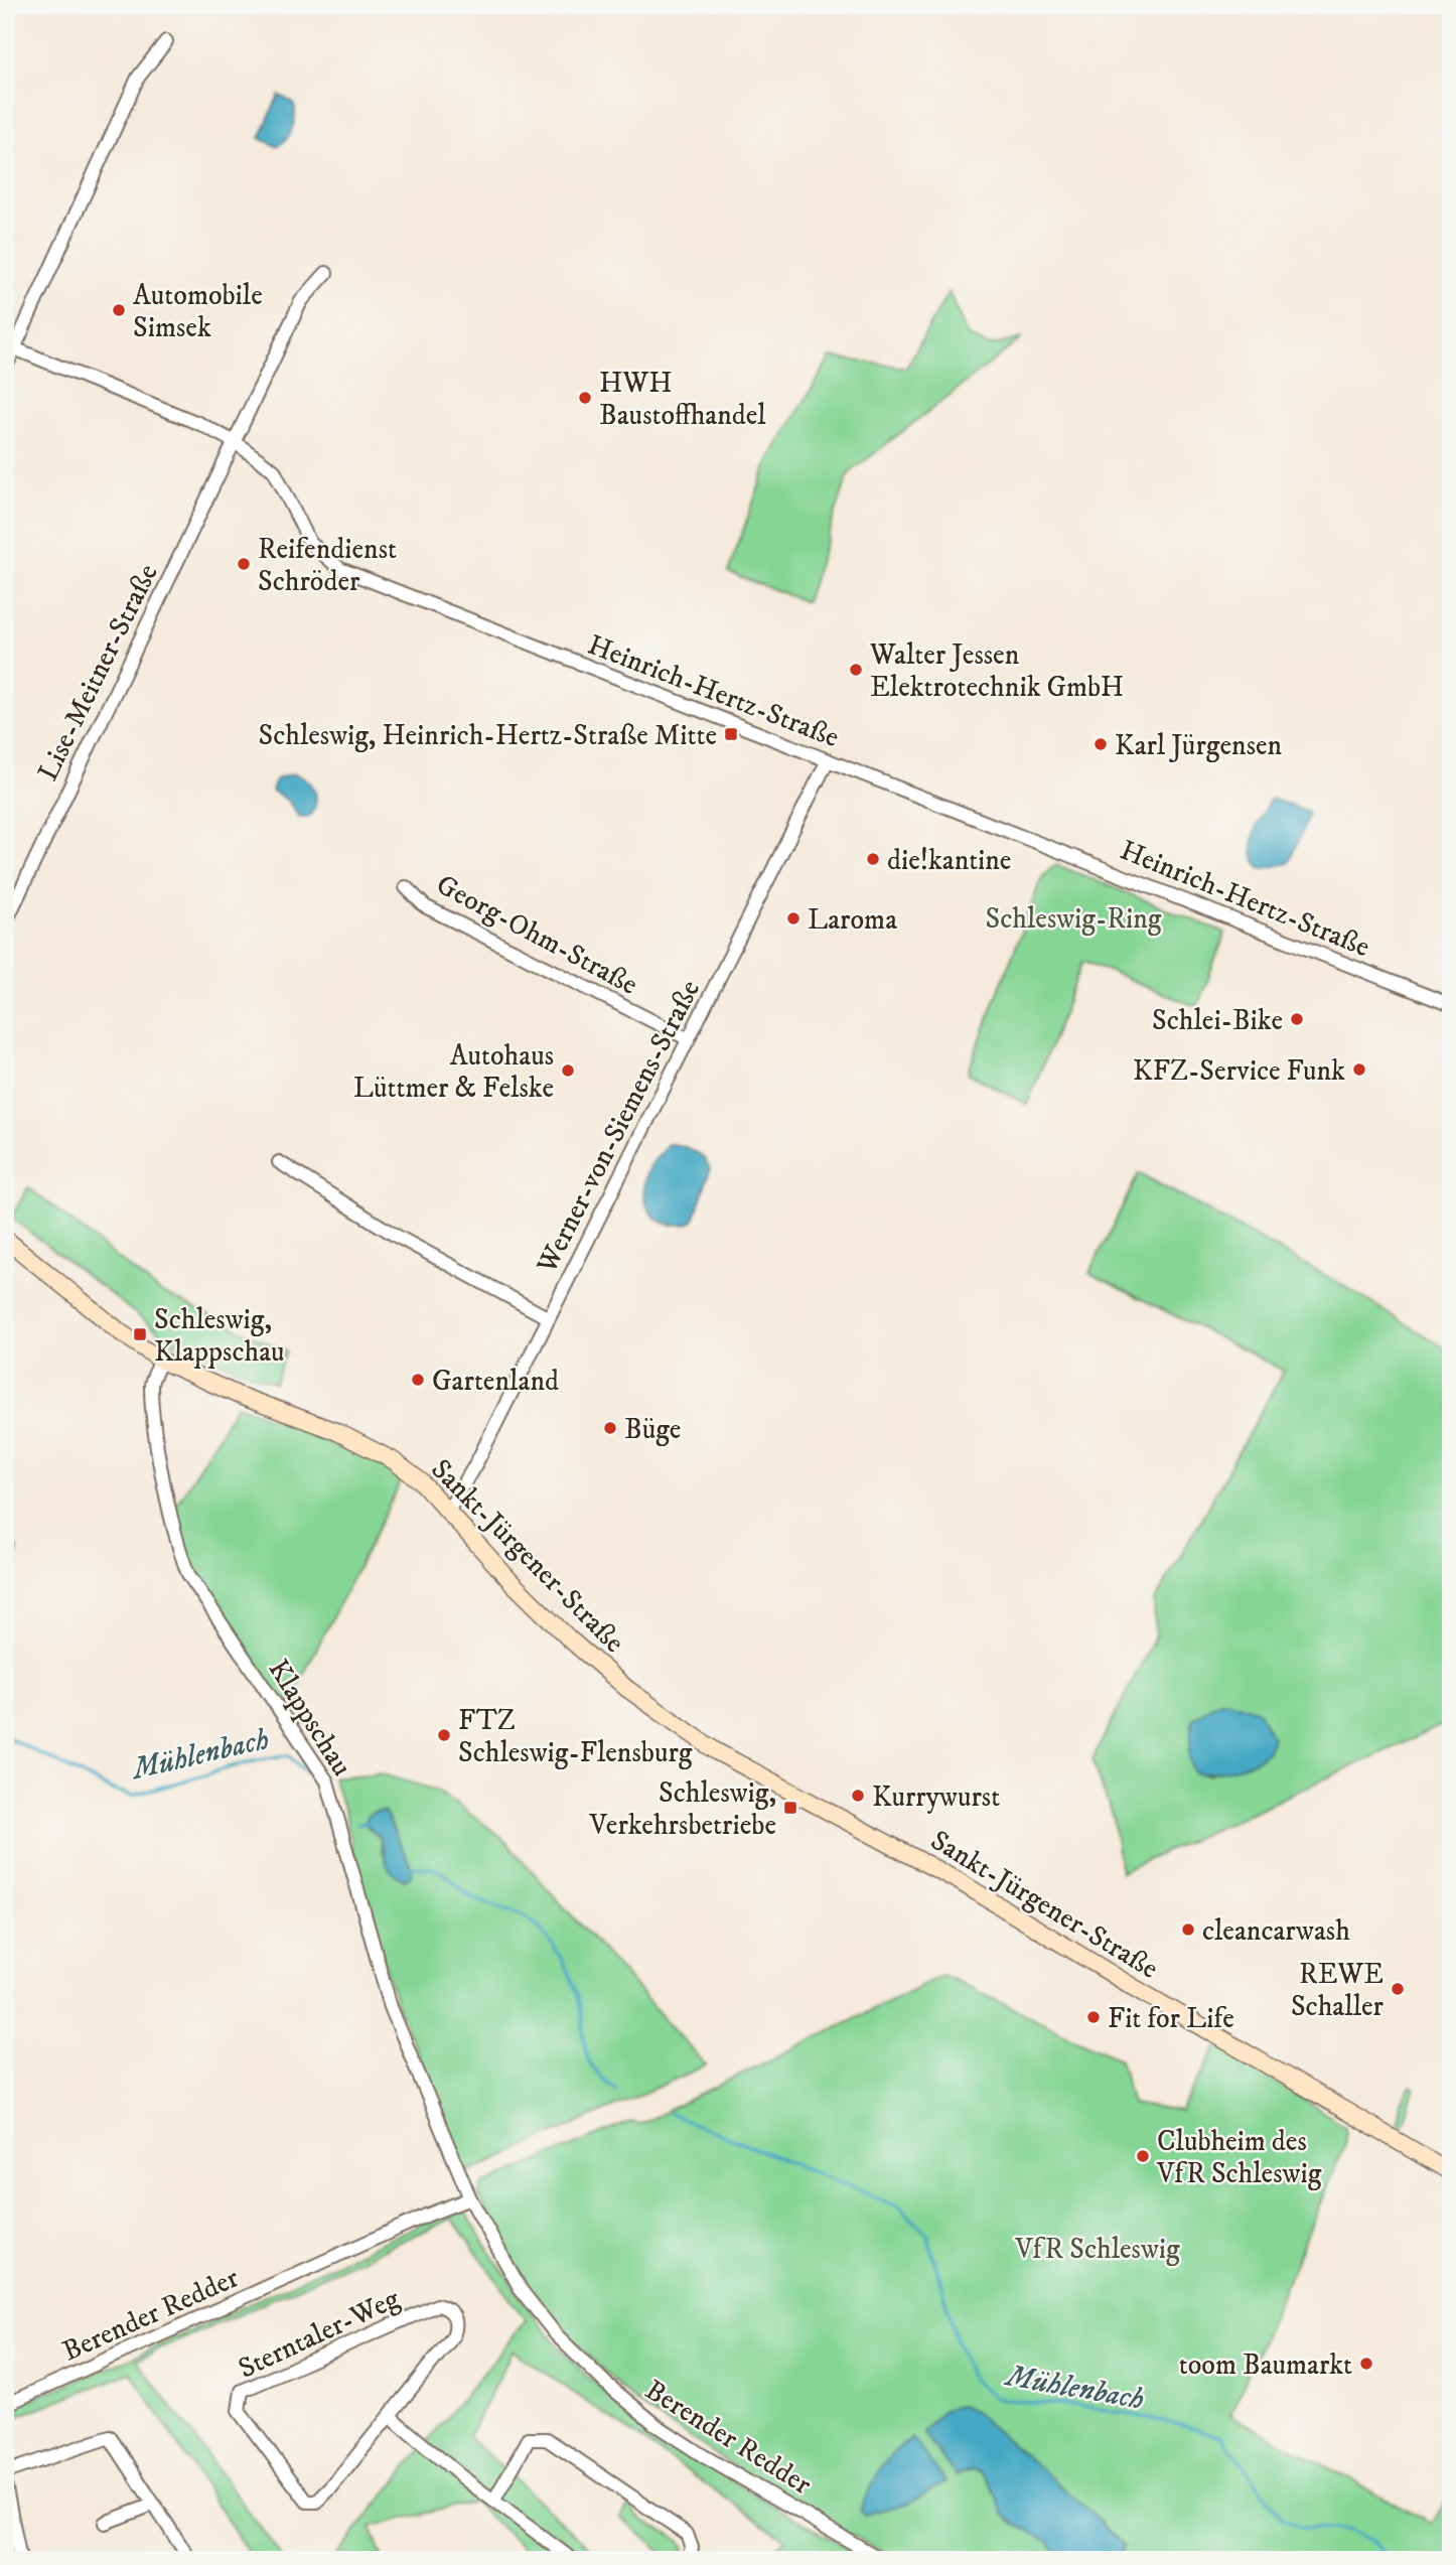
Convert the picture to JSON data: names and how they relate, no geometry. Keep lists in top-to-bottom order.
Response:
{
  "streets": {
    "street": [
      "Lise-Meitner-Straße",
      "Heinrich-Hertz-Straße",
      "Georg-Ohm-Straße",
      "Werner-von-Siemens-Straße",
      "Sankt-Jürgener-Straße",
      "Klappschau",
      "Berender Redder",
      "Sterntaler-Weg"
    ]
  },
  "crossings": [
    ["Lise-Meitner-Straße", "Heinrich-Hertz-Straße"],
    ["Heinrich-Hertz-Straße", "Werner-von-Siemens-Straße"],
    ["Georg-Ohm-Straße", "Werner-von-Siemens-Straße"],
    ["Werner-von-Siemens-Straße", "Sankt-Jürgener-Straße"],
    ["Sankt-Jürgener-Straße", "Klappschau"],
    ["Klappschau", "Berender Redder"]
  ],
  "water": ["Mühlenbach"],
  "parks": ["Schleswig-Ring", "VfR Schleswig"],
  "places": {
    "other": [
      "Automobile Simsek",
      "HWH Baustoffhandel",
      "Reifendienst Schröder",
      "Walter Jessen Elektrotechnik GmbH",
      "Karl Jürgensen",
      "die!kantine",
      "Laroma",
      "Schlei-Bike",
      "KFZ-Service Funk",
      "Autohaus Lüttmer & Felske",
      "Gartenland",
      "Büge",
      "FTZ Schleswig-Flensburg",
      "Kurrywurst",
      "cleancarwash",
      "REWE Schaller",
      "Fit for Life",
      "Clubheim des VfR Schleswig",
      "toom Baumarkt"
    ],
    "transit": ["Schleswig, Heinrich-Hertz-Straße Mitte", "Schleswig, Klappschau", "Schleswig, Verkehrsbetriebe"]
  }
}
